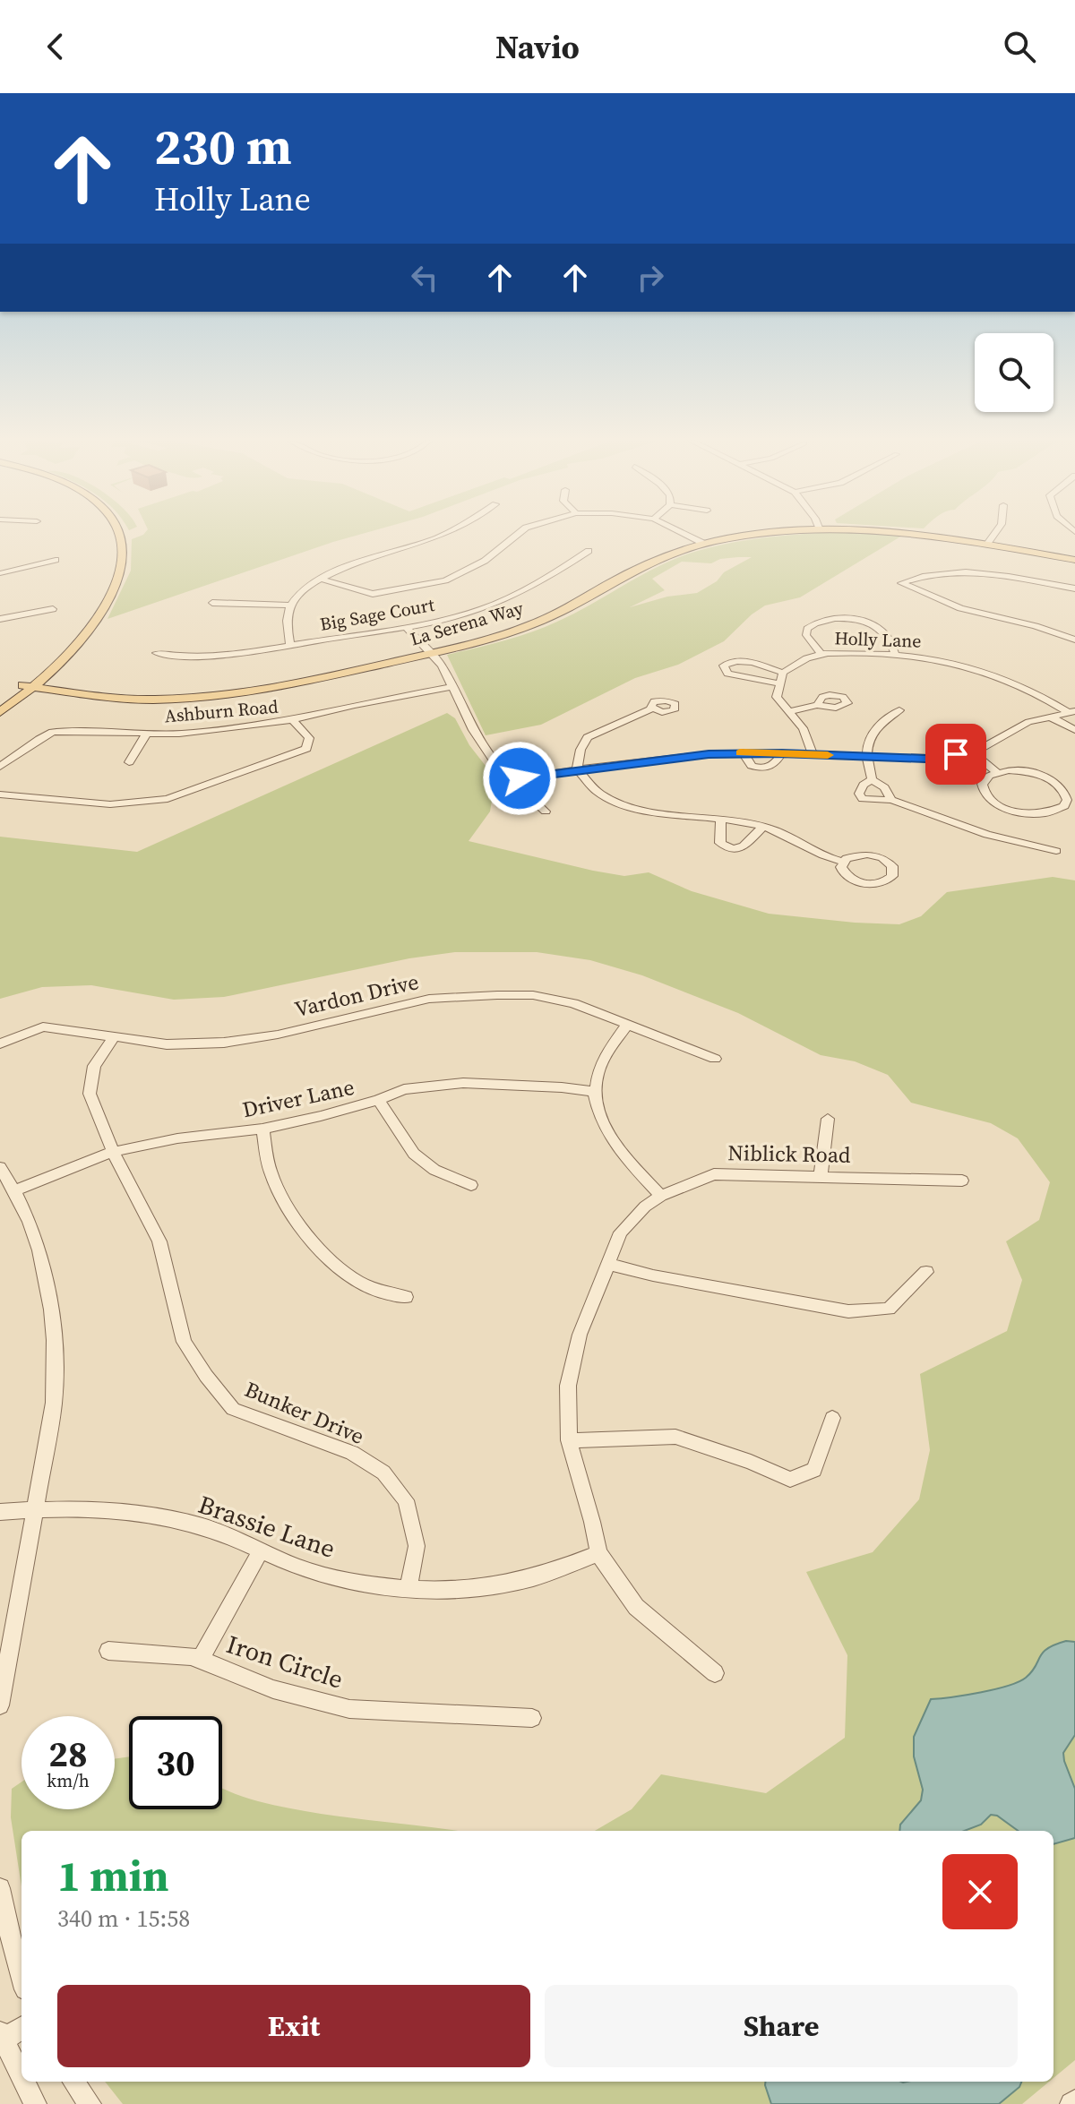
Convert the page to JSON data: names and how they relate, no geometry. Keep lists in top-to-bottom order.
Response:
{
  "streets": {
    "main road": ["La Serena Way"],
    "street": [
      "Big Sage Court",
      "Holly Lane",
      "Ashburn Road",
      "Vardon Drive",
      "Driver Lane",
      "Niblick Road",
      "Bunker Drive",
      "Brassie Lane",
      "Iron Circle"
    ]
  },
  "crossings": [
    ["Vardon Drive", "Bunker Drive"],
    ["Driver Lane", "Bunker Drive"],
    ["Niblick Road", "Brassie Lane"],
    ["Bunker Drive", "Brassie Lane"]
  ],
  "page": {
    "header": "Navio",
    "turn": ["230 m", "Holly Lane"],
    "speed": "28 km/h",
    "limit": "30",
    "heading": ["1 min", "340 m · 15:58"],
    "buttons": ["Exit", "Share"]
  }
}
